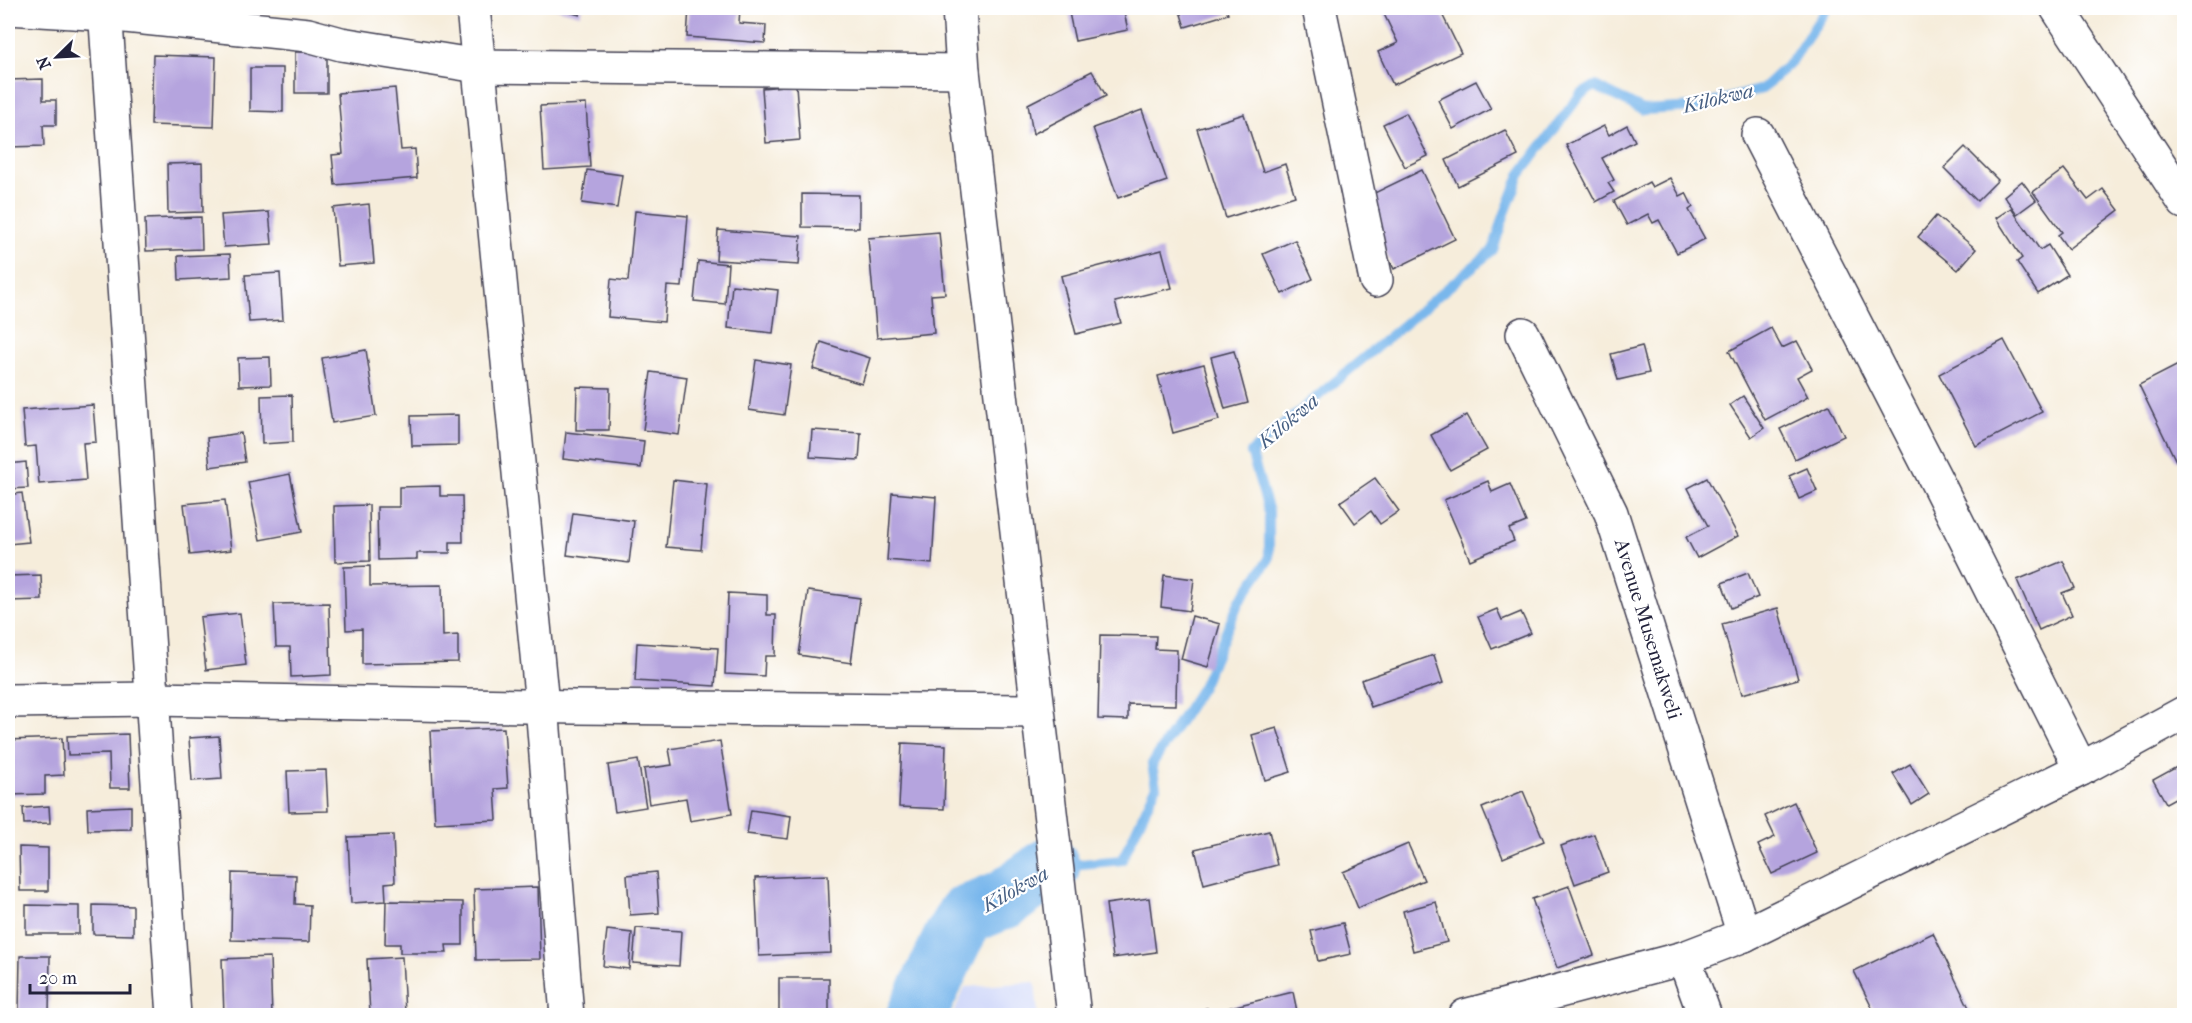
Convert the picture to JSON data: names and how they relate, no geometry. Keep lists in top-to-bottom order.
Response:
{
  "streets": {
    "street": ["Avenue Musemakweli"]
  },
  "water": ["Kilokwa"],
  "scale_bar": "20 m",
  "north": "bottom left"
}
